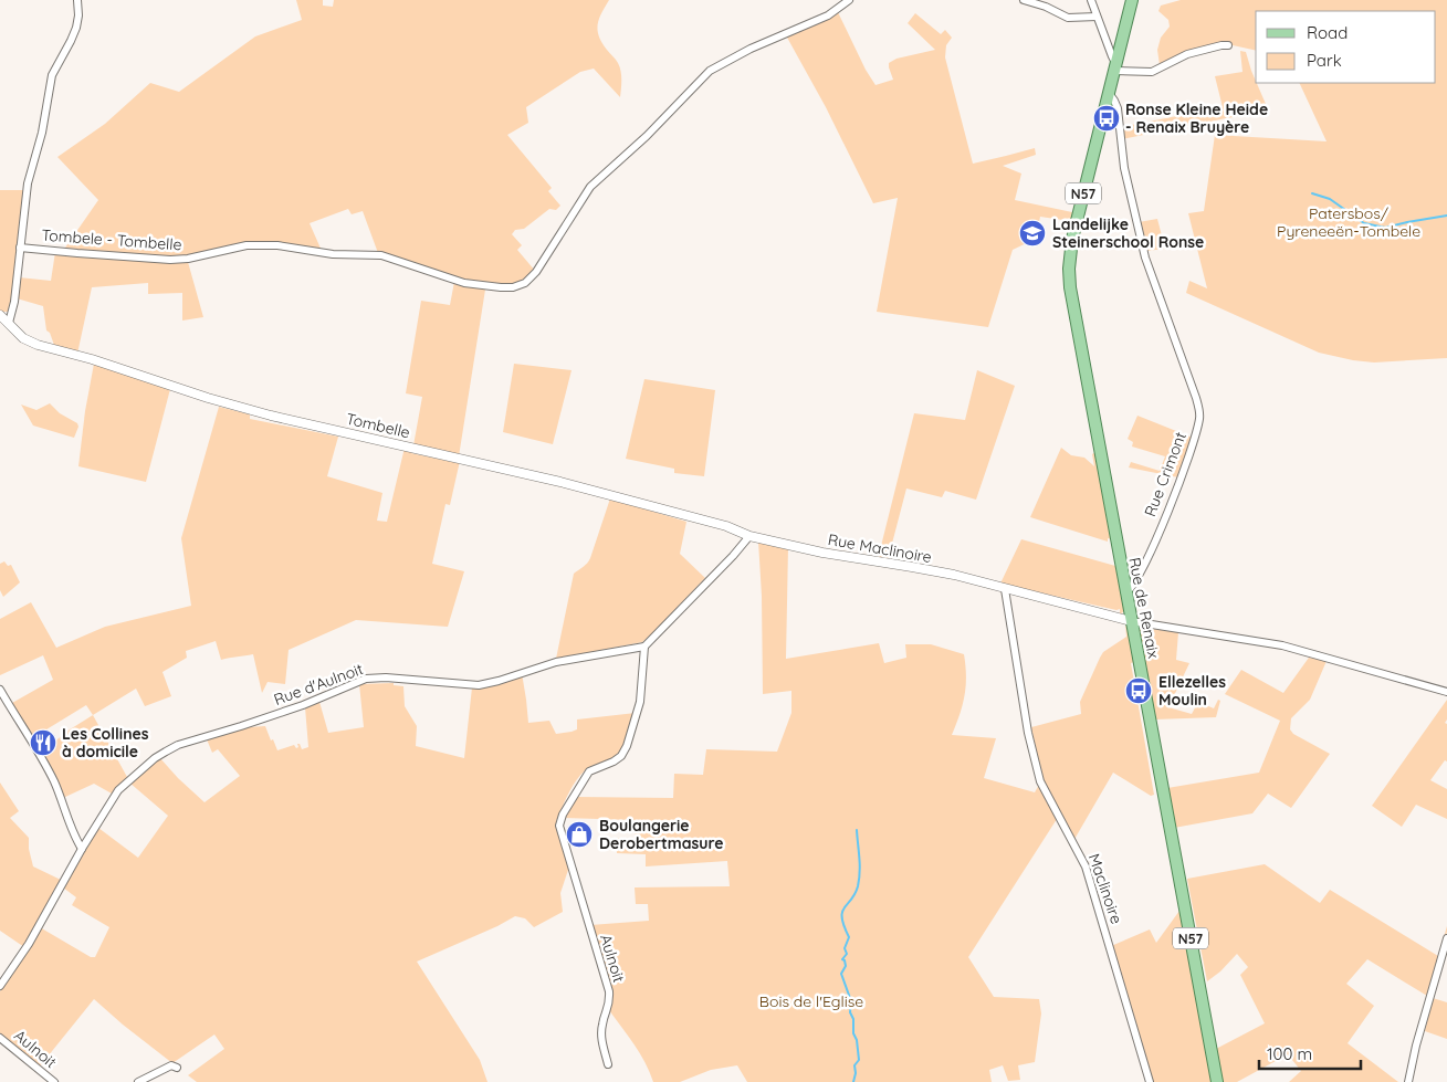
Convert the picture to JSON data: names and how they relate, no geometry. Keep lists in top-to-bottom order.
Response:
{
  "streets": {
    "main road": ["N57", "Rue de Renaix"],
    "street": [
      "Tombele - Tombelle",
      "Tombelle",
      "Rue Crimont",
      "Rue Maclinoire",
      "Rue d'Aulnoit",
      "Maclinoire",
      "Aulnoit"
    ]
  },
  "crossings": [
    ["N57", "Rue Crimont"],
    ["N57", "Rue de Renaix"],
    ["Tombelle", "Rue Maclinoire"],
    ["Rue Crimont", "Rue de Renaix"],
    ["Rue Maclinoire", "Rue de Renaix"],
    ["Rue Maclinoire", "Maclinoire"],
    ["Rue d'Aulnoit", "Aulnoit"]
  ],
  "parks": ["Patersbos/ Pyreneeën-Tombele", "Bois de l'Eglise"],
  "places": {
    "bus stop": ["Ronse Kleine Heide - Renaix Bruyère", "Ellezelles Moulin"],
    "school or university": ["Landelijke Steinerschool Ronse"],
    "restaurant": ["Les Collines à domicile"],
    "shop": ["Boulangerie Derobertmasure"]
  },
  "legend": ["Road", "Park"],
  "scale_bar": "100 m"
}
